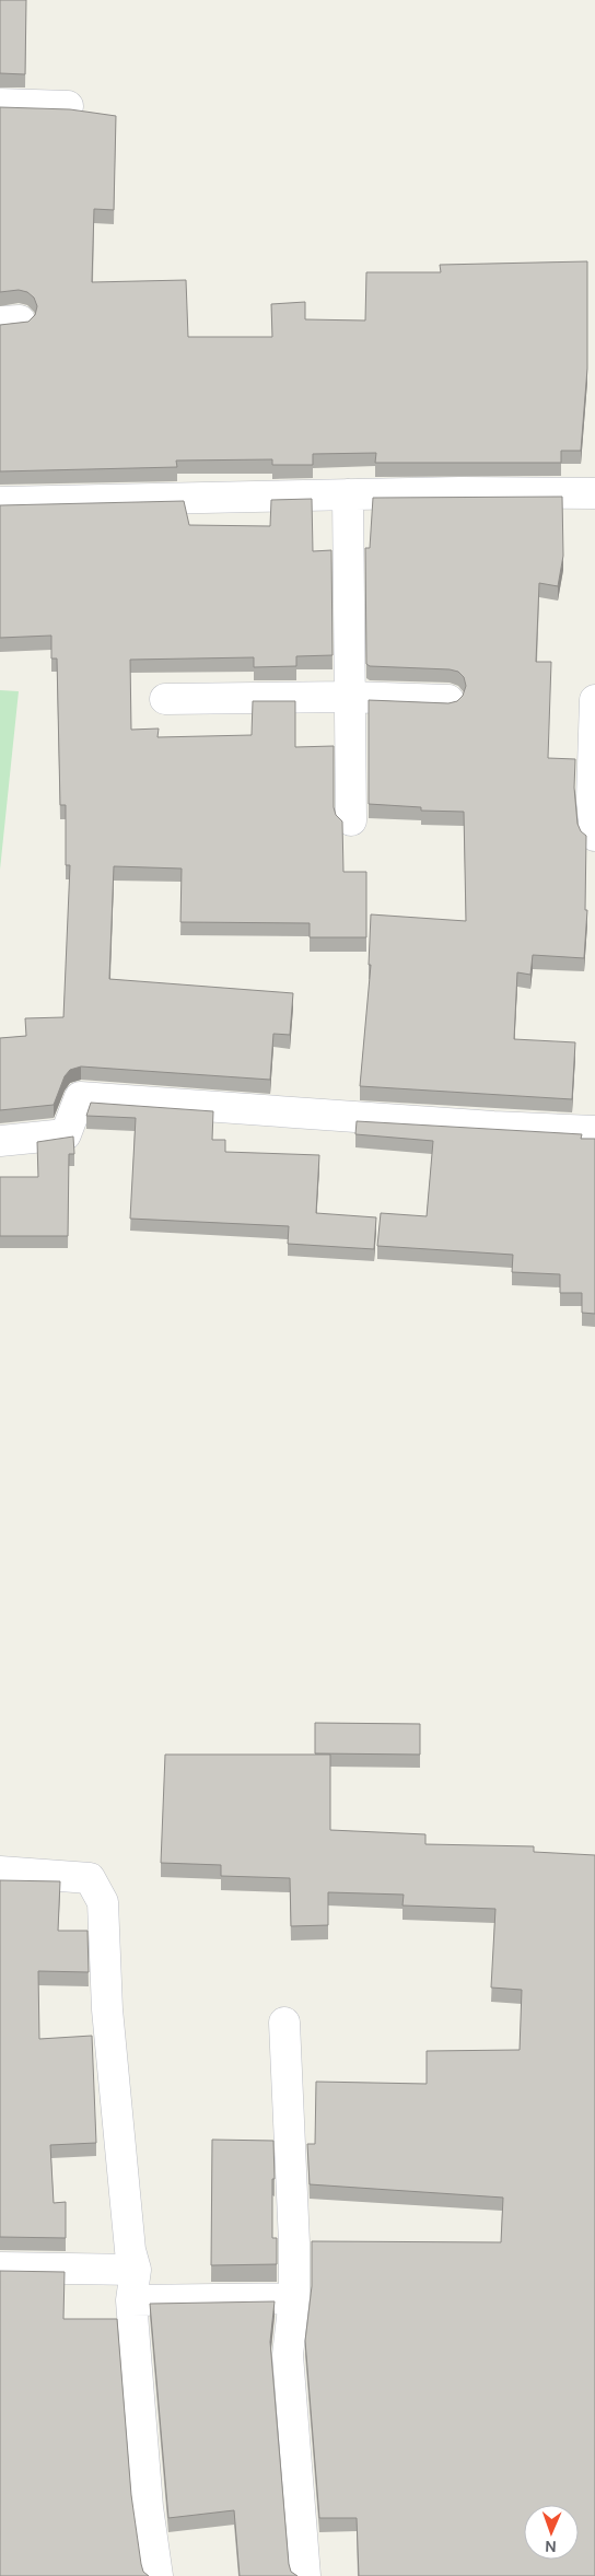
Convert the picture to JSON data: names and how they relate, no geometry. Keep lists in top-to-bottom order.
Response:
{
  "north": "bottom"
}
